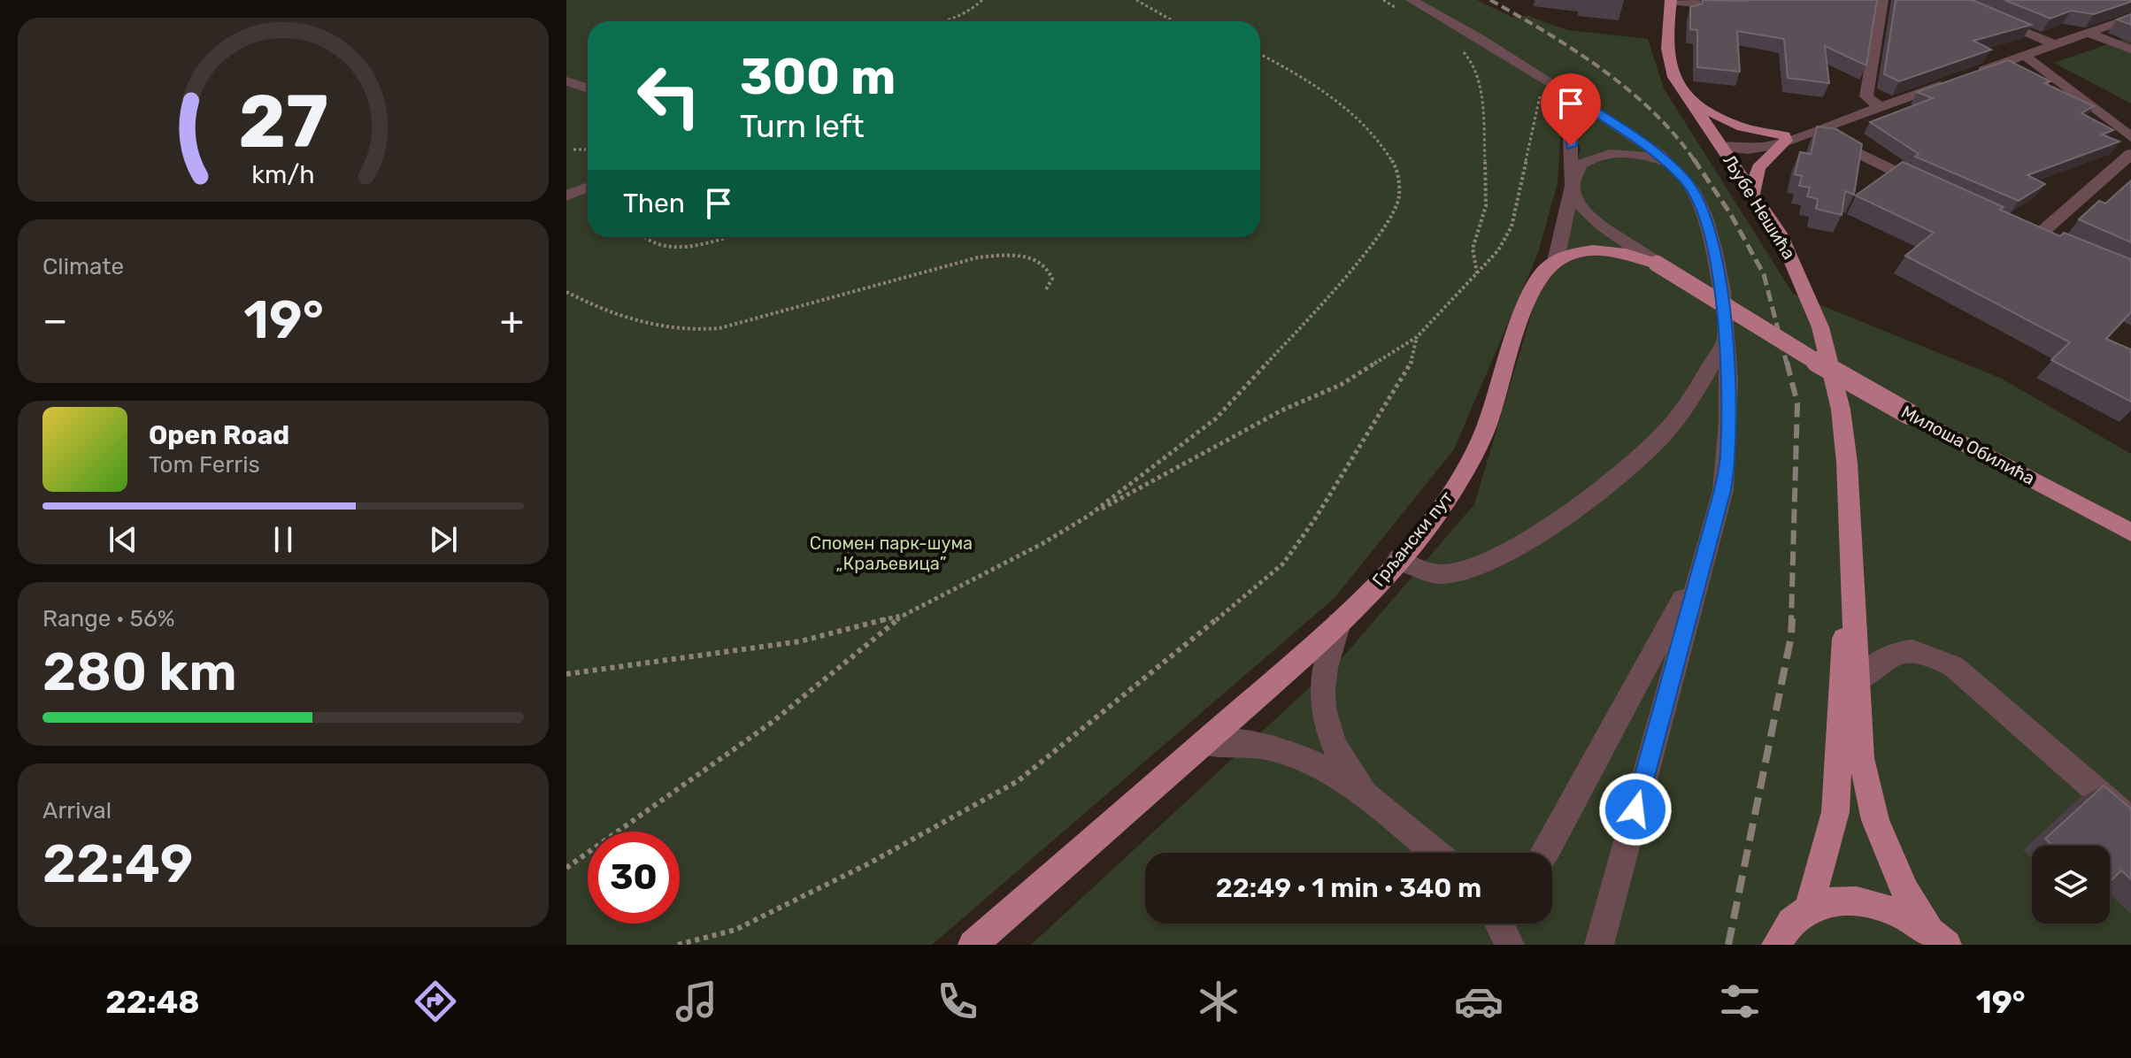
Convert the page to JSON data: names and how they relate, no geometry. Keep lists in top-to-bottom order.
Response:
{
  "streets": {
    "main road": ["Љубе Нешића", "Милоша Обилића", "Грљански пут"]
  },
  "parks": ["Спомен парк-шума „Краљевица”"],
  "page": {
    "turn": ["300 m", "Turn left"],
    "then": "Then",
    "tile": [
      "Climate",
      ["Range · 56%", "280 km"],
      ["Arrival", "22:49"]
    ],
    "heat": ["−", "19°", "+"],
    "song": ["Open Road", "Tom Ferris"],
    "limit": "30",
    "trip": "22:49 · 1 min · 340 m",
    "tabs": ["22:48", "19°"],
    "gauge": ["27", "km/h"]
  }
}
